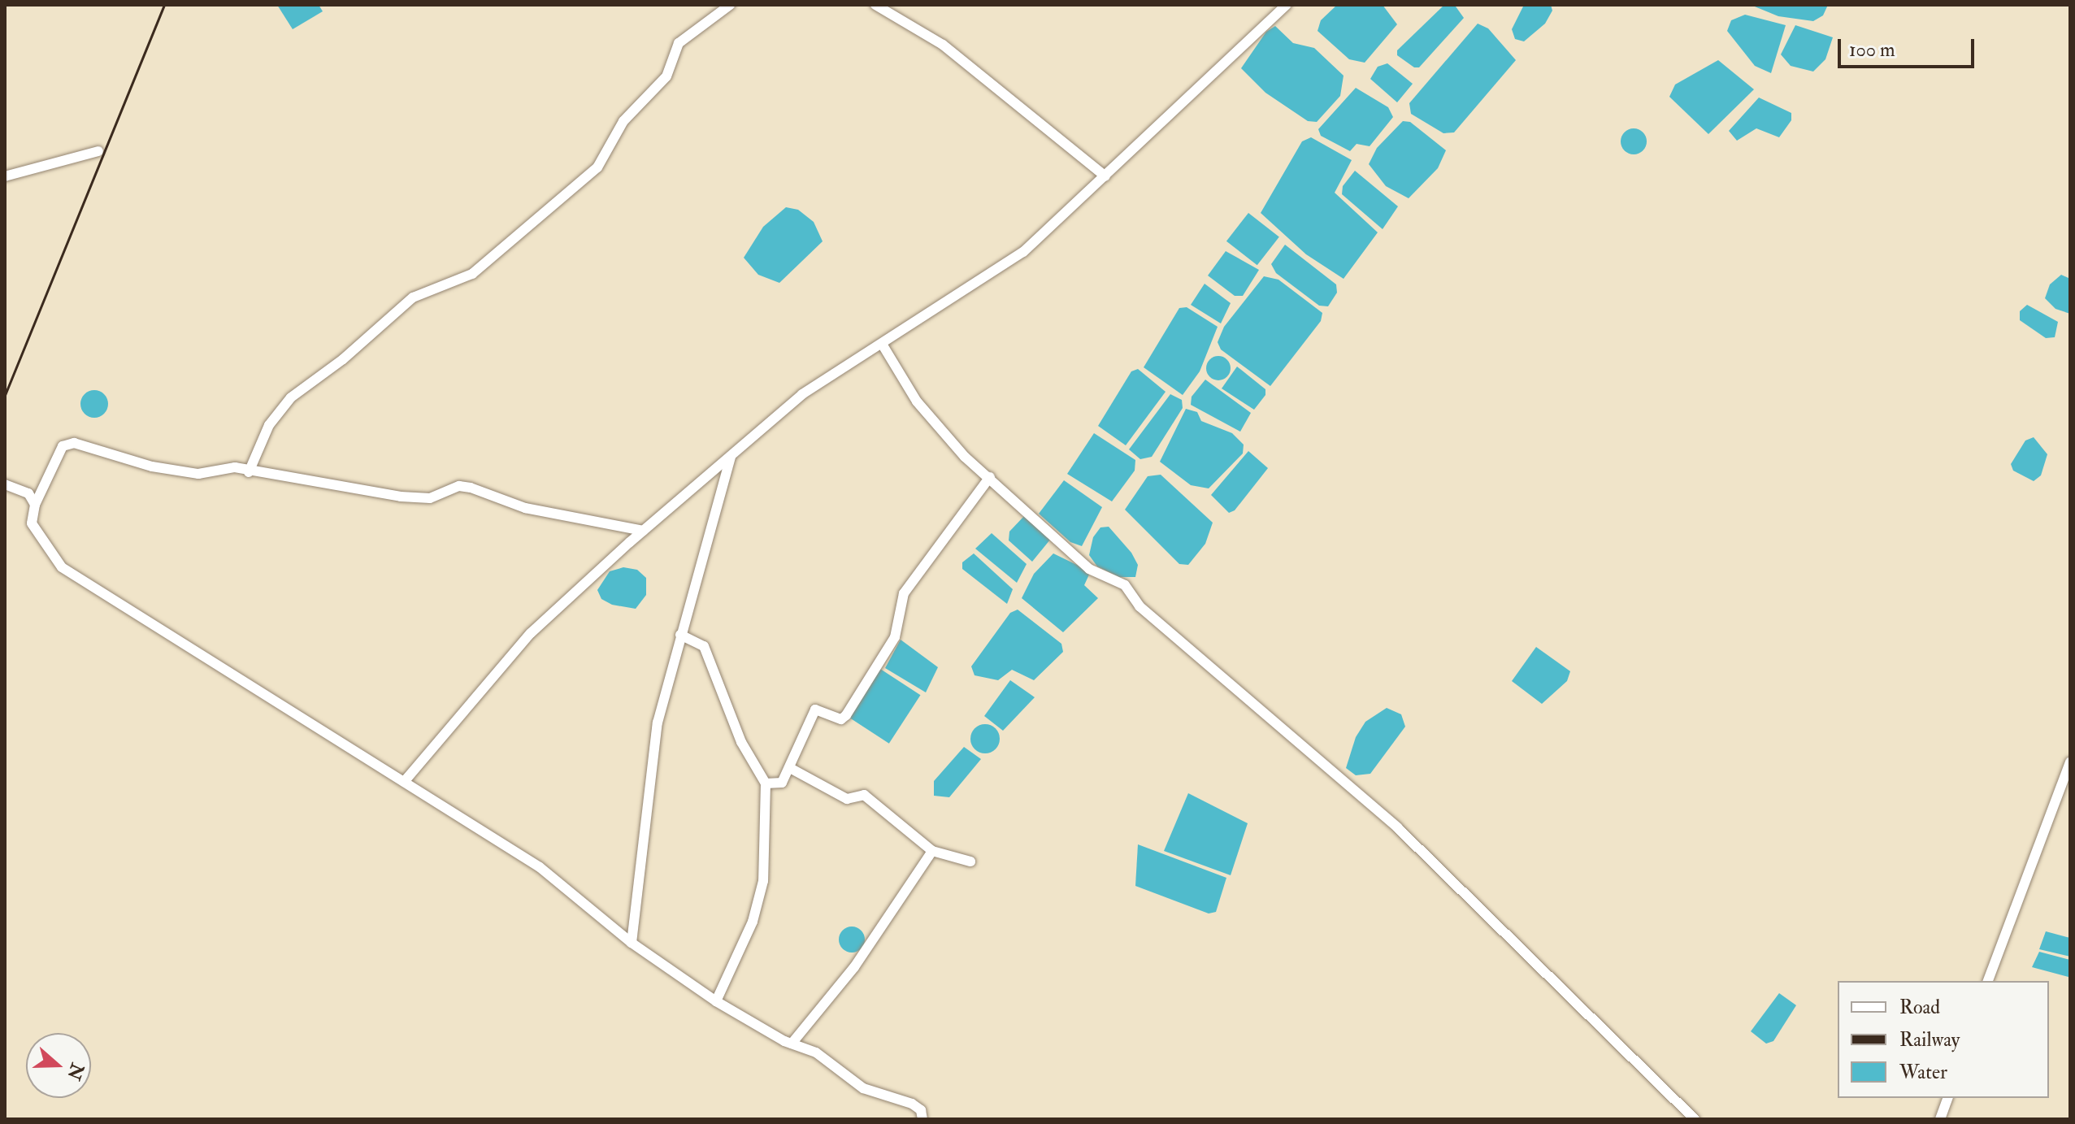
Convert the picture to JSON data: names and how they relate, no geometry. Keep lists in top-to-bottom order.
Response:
{
  "legend": ["Road", "Railway", "Water"],
  "scale_bar": "100 m",
  "north": "right"
}
